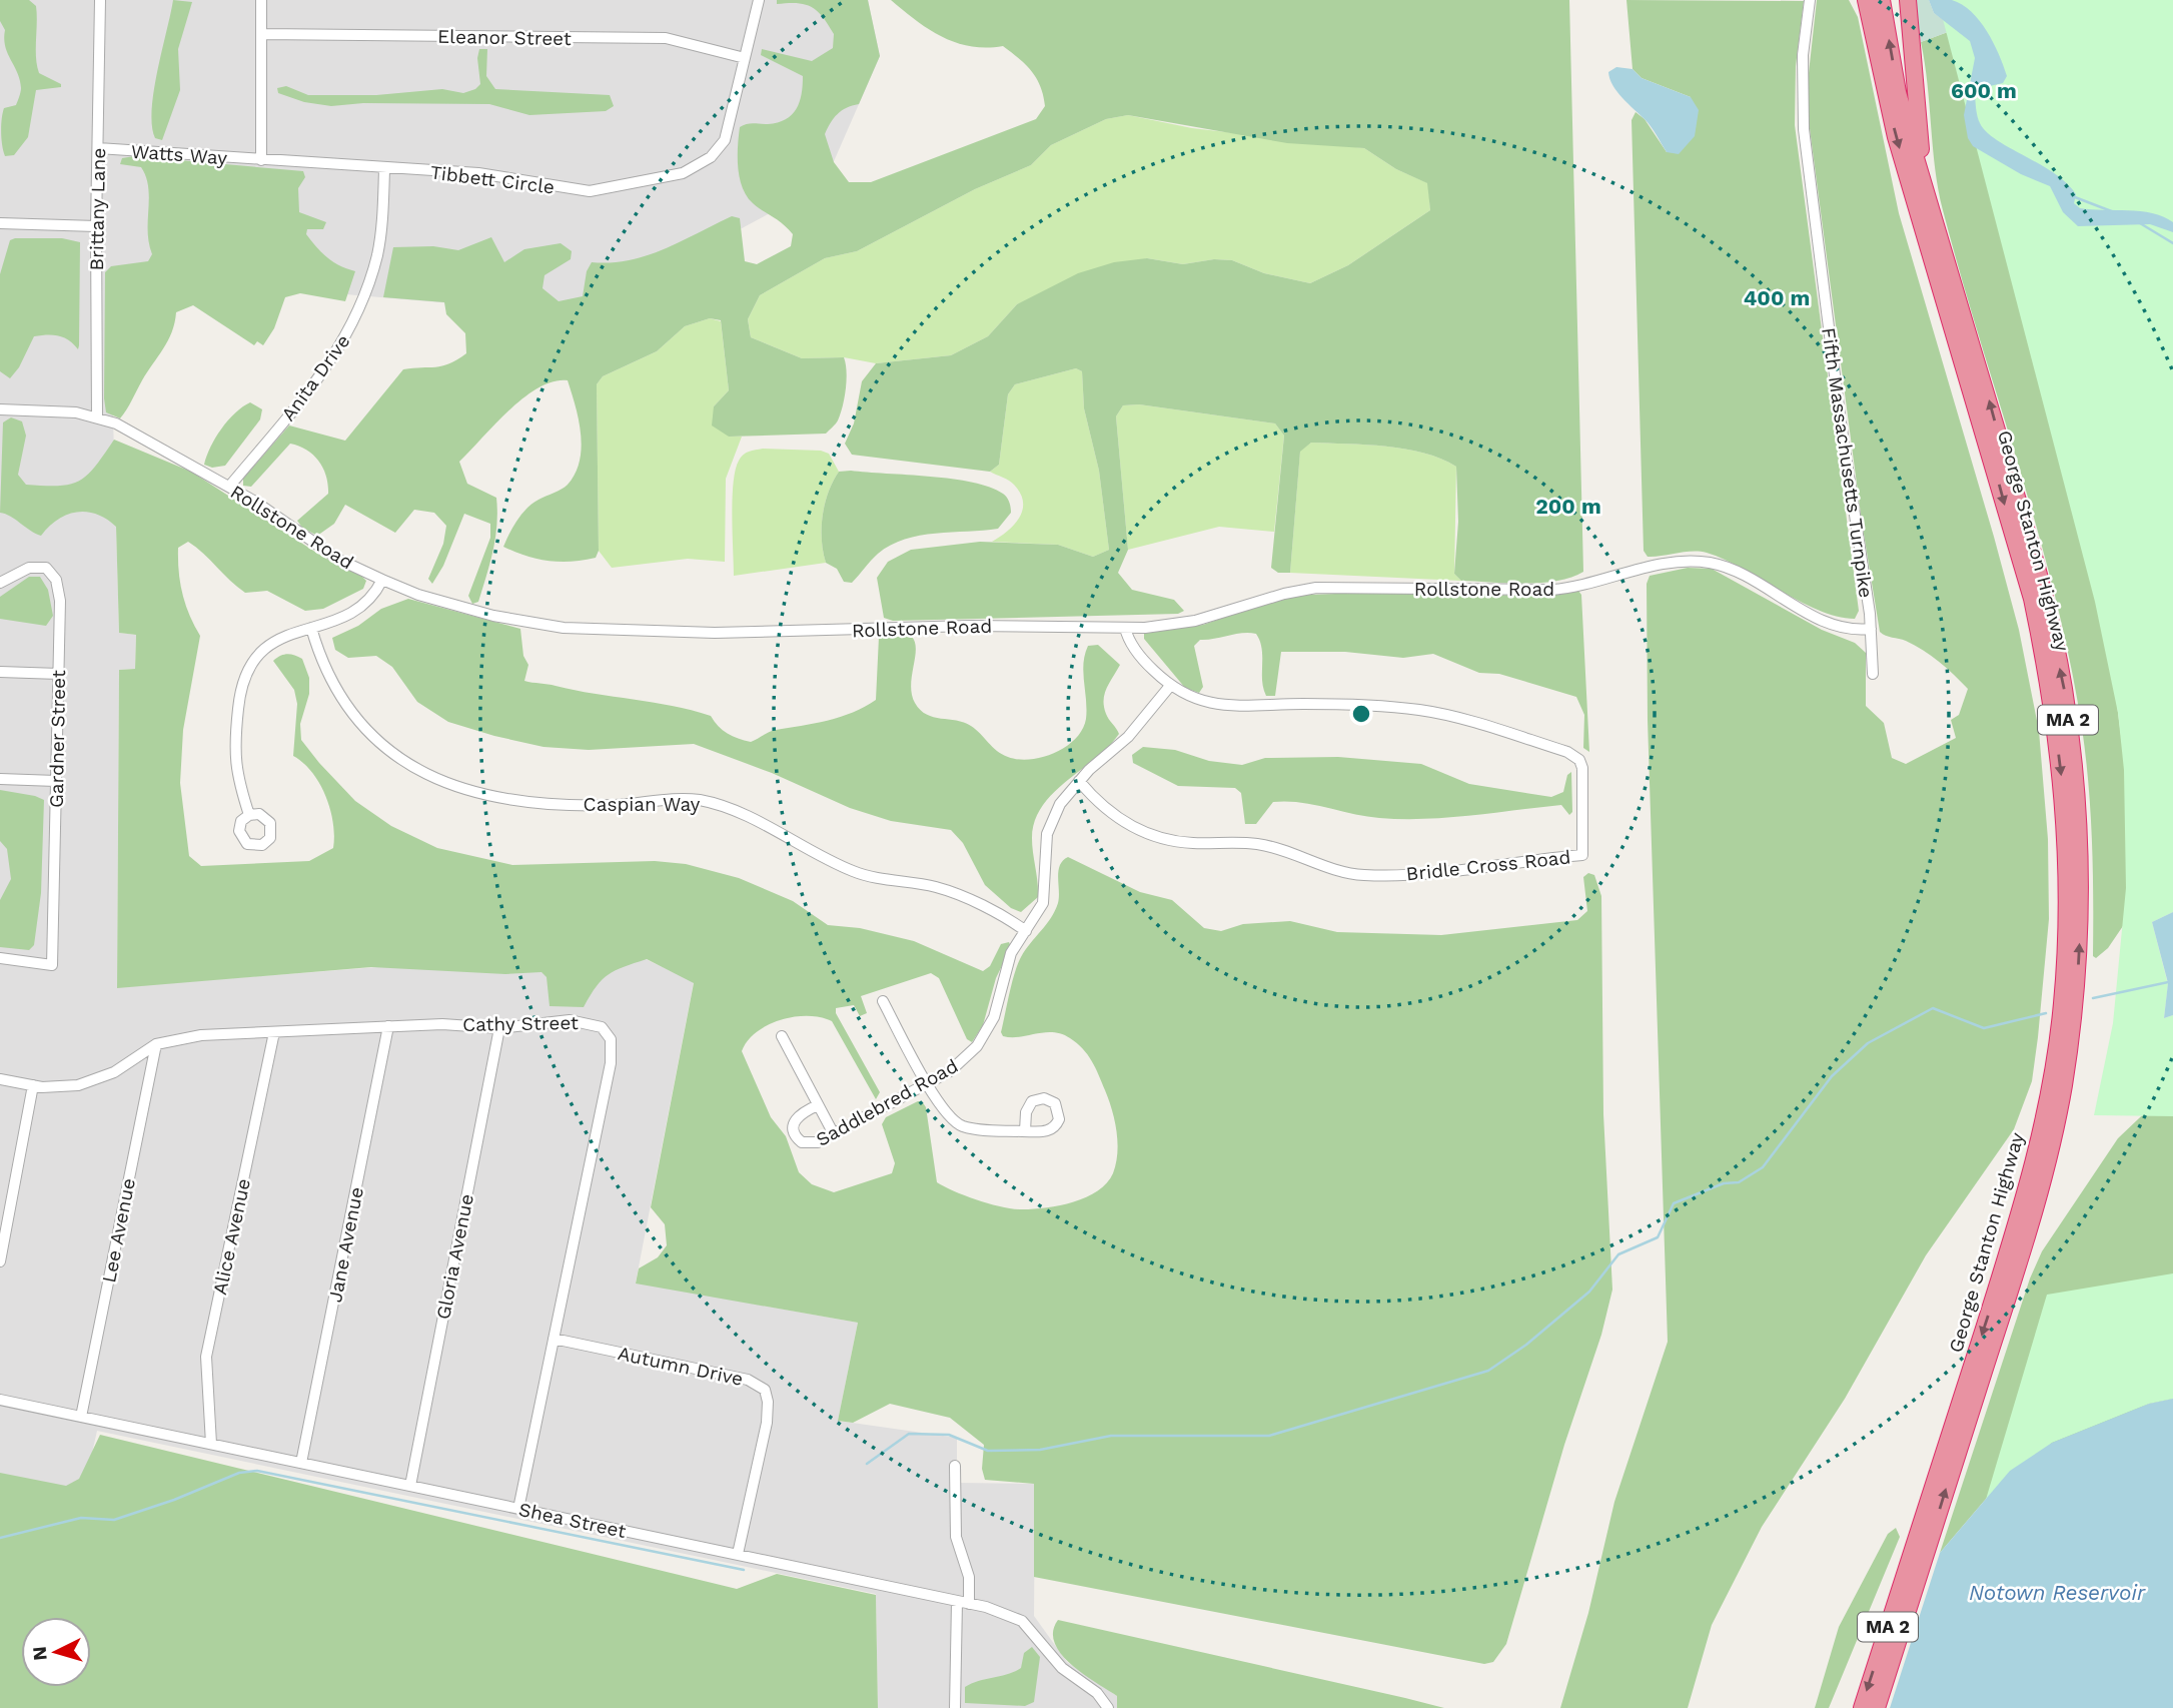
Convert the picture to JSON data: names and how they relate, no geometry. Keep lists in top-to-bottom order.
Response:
{
  "streets": {
    "highway": ["George Stanton Highway", "MA 2"],
    "street": [
      "Eleanor Street",
      "Watts Way",
      "Tibbett Circle",
      "Brittany Lane",
      "Anita Drive",
      "Fifth Massachusetts Turnpike",
      "Rollstone Road",
      "Gardner Street",
      "Caspian Way",
      "Bridle Cross Road",
      "Cathy Street",
      "Saddlebred Road",
      "Lee Avenue",
      "Alice Avenue",
      "Jane Avenue",
      "Gloria Avenue",
      "Autumn Drive",
      "Shea Street"
    ]
  },
  "crossings": [
    ["Eleanor Street", "Tibbett Circle"],
    ["Watts Way", "Tibbett Circle"],
    ["Watts Way", "Brittany Lane"],
    ["Tibbett Circle", "Anita Drive"],
    ["Brittany Lane", "Rollstone Road"],
    ["Anita Drive", "Rollstone Road"],
    ["Fifth Massachusetts Turnpike", "Rollstone Road"],
    ["Rollstone Road", "Bridle Cross Road"],
    ["Caspian Way", "Saddlebred Road"],
    ["Bridle Cross Road", "Saddlebred Road"],
    ["Cathy Street", "Lee Avenue"],
    ["Cathy Street", "Alice Avenue"],
    ["Cathy Street", "Jane Avenue"],
    ["Cathy Street", "Gloria Avenue"],
    ["Cathy Street", "Autumn Drive"],
    ["Cathy Street", "Shea Street"],
    ["Lee Avenue", "Shea Street"],
    ["Alice Avenue", "Shea Street"],
    ["Jane Avenue", "Shea Street"],
    ["Gloria Avenue", "Shea Street"],
    ["Autumn Drive", "Shea Street"]
  ],
  "water": ["Notown Reservoir"],
  "north": "left",
  "rings": ["600 m", "400 m", "200 m"]
}
